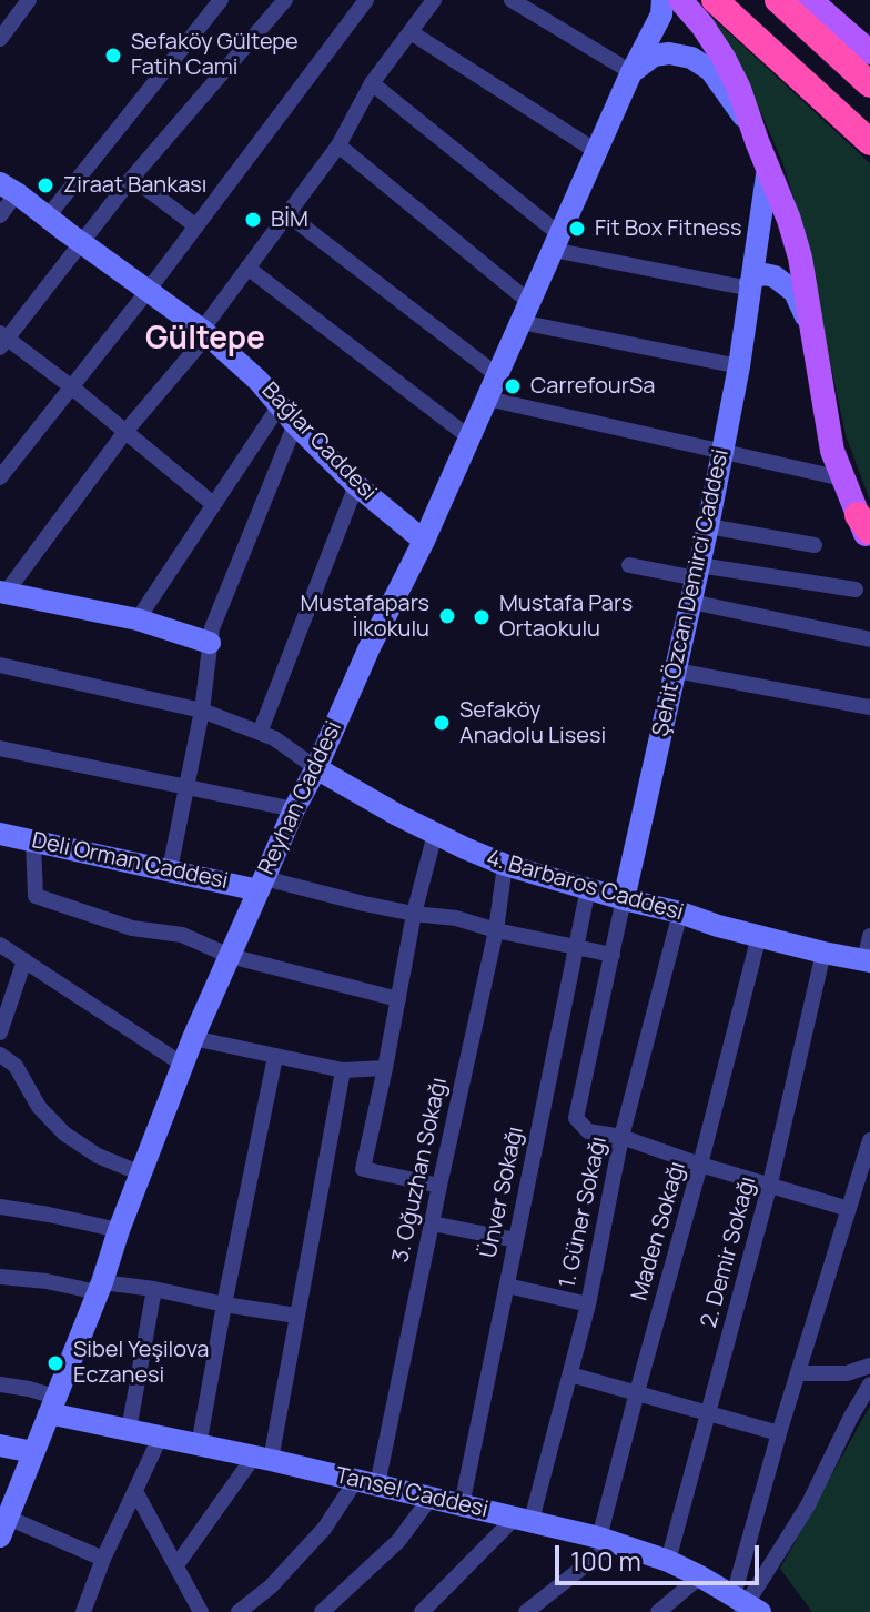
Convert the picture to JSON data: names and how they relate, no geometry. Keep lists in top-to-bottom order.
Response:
{
  "streets": {
    "street": [
      "Bağlar Caddesi",
      "Şehit Özcan Demirci Caddesi",
      "Reyhan Caddesi",
      "Deli Orman Caddesi",
      "4. Barbaros Caddesi",
      "3. Oğuzhan Sokağı",
      "Ünver Sokağı",
      "1. Güner Sokağı",
      "Maden Sokağı",
      "2. Demir Sokağı",
      "Tansel Caddesi"
    ]
  },
  "crossings": [
    ["Bağlar Caddesi", "Reyhan Caddesi"],
    ["Şehit Özcan Demirci Caddesi", "4. Barbaros Caddesi"],
    ["Reyhan Caddesi", "Deli Orman Caddesi"],
    ["Reyhan Caddesi", "4. Barbaros Caddesi"],
    ["Reyhan Caddesi", "Tansel Caddesi"],
    ["4. Barbaros Caddesi", "3. Oğuzhan Sokağı"],
    ["4. Barbaros Caddesi", "Ünver Sokağı"],
    ["4. Barbaros Caddesi", "1. Güner Sokağı"],
    ["4. Barbaros Caddesi", "Maden Sokağı"],
    ["4. Barbaros Caddesi", "2. Demir Sokağı"],
    ["3. Oğuzhan Sokağı", "Tansel Caddesi"],
    ["Ünver Sokağı", "Tansel Caddesi"],
    ["1. Güner Sokağı", "Tansel Caddesi"],
    ["Maden Sokağı", "Tansel Caddesi"],
    ["2. Demir Sokağı", "Tansel Caddesi"]
  ],
  "districts": ["Gültepe"],
  "places": [
    "Sefaköy Gültepe Fatih Cami",
    "Ziraat Bankası",
    "BİM",
    "Fit Box Fitness",
    "CarrefourSa",
    "Mustafapars İlkokulu",
    "Mustafa Pars Ortaokulu",
    "Sefaköy Anadolu Lisesi",
    "Sibel Yeşilova Eczanesi"
  ],
  "scale_bar": "100 m"
}
